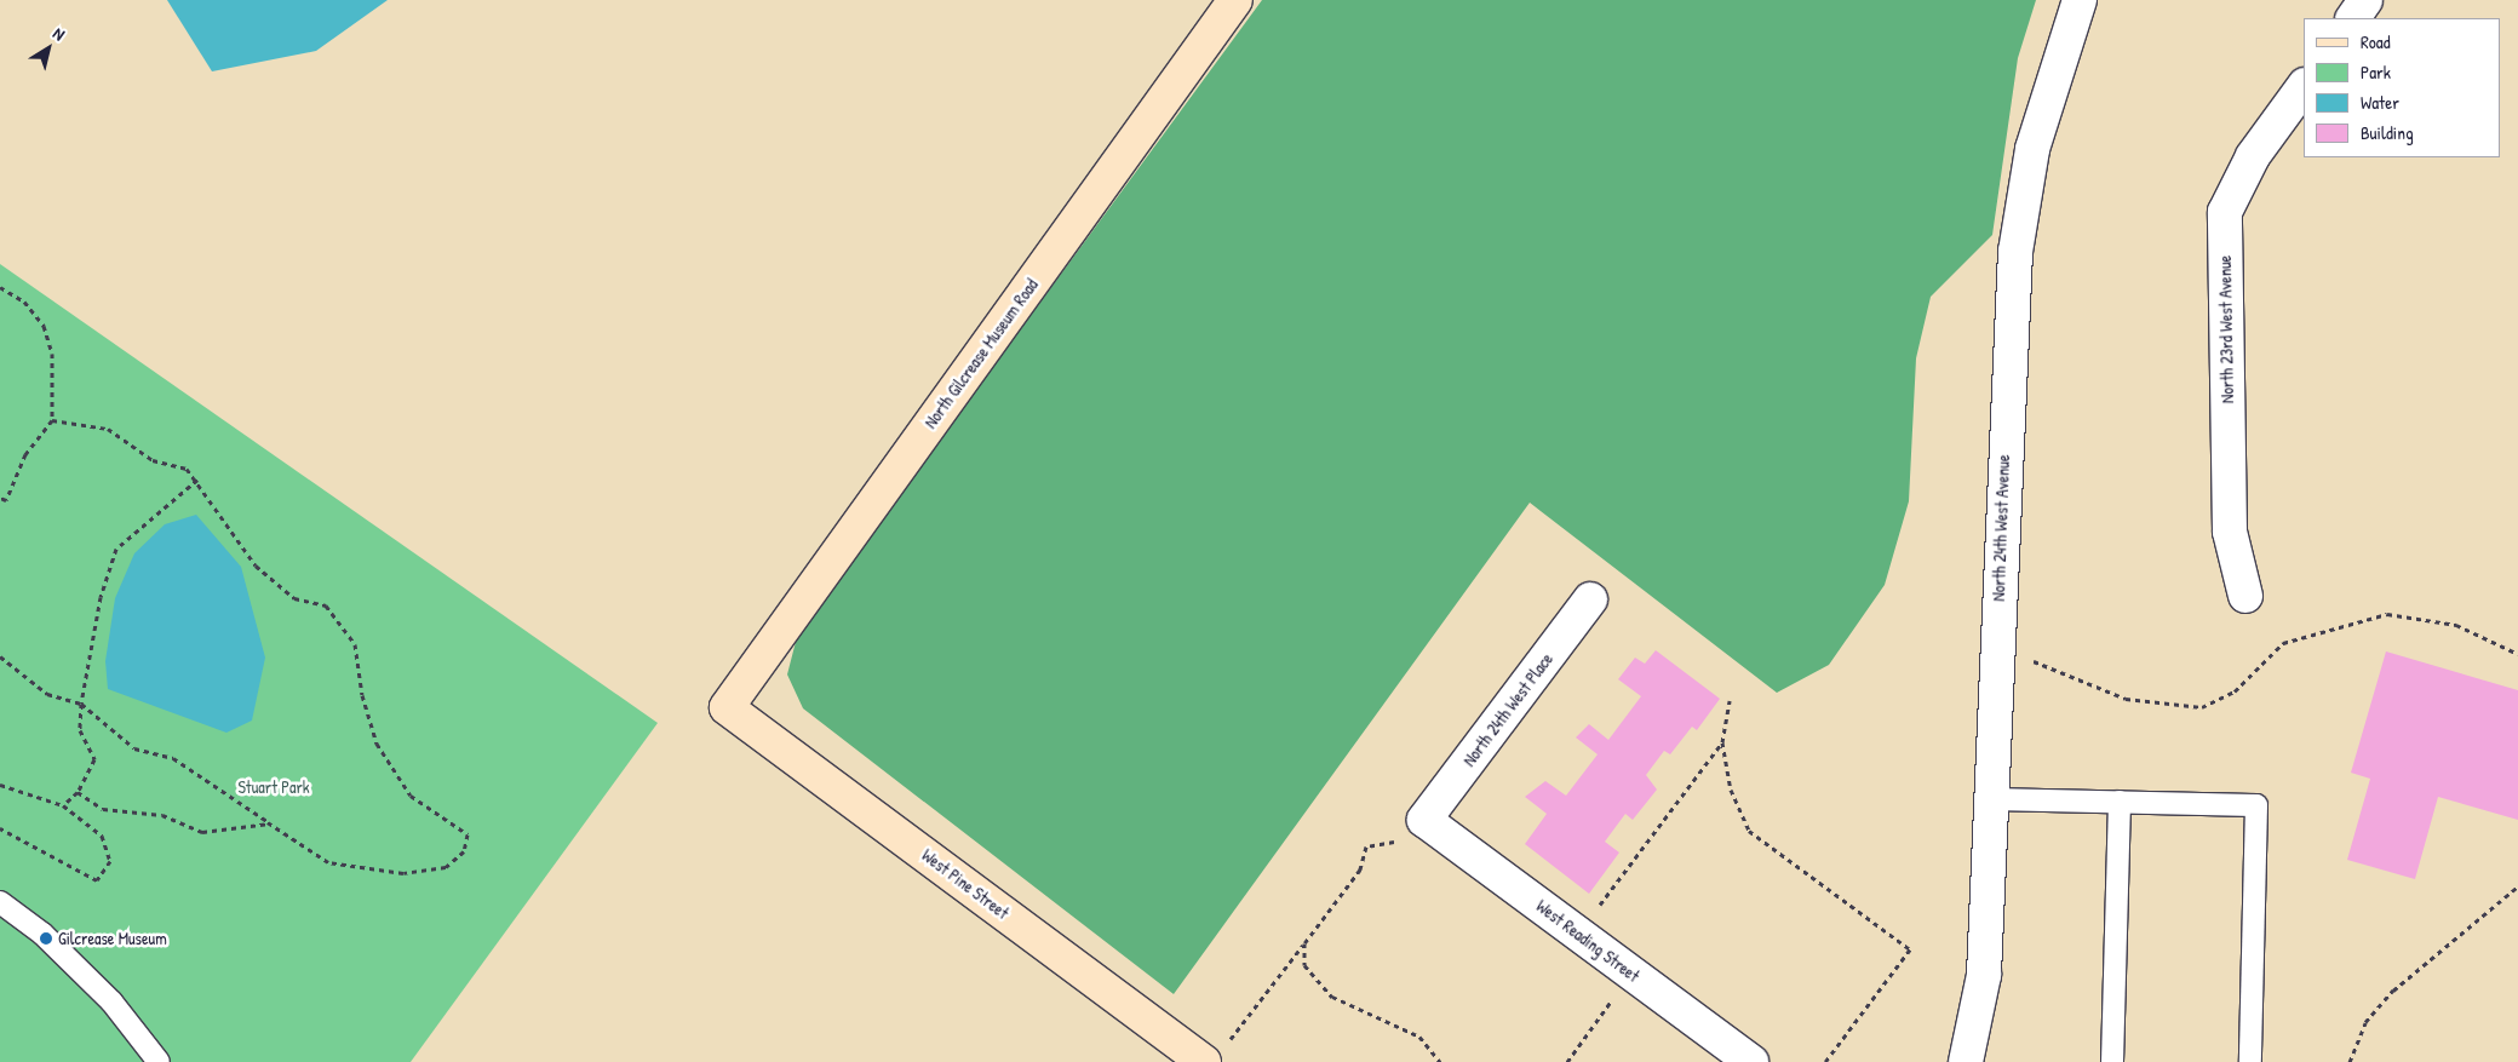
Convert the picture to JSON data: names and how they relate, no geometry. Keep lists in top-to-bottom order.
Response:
{
  "streets": {
    "street": [
      "North 23rd West Avenue",
      "North Gilcrease Museum Road",
      "North 24th West Avenue",
      "North 24th West Place",
      "West Pine Street",
      "West Reading Street"
    ]
  },
  "crossings": [
    ["North Gilcrease Museum Road", "West Pine Street"],
    ["North 24th West Place", "West Reading Street"]
  ],
  "parks": ["Stuart Park"],
  "places": ["Gilcrease Museum"],
  "legend": [
    "Road",
    "Park",
    "Water",
    "Building"
  ],
  "north": "top right"
}
